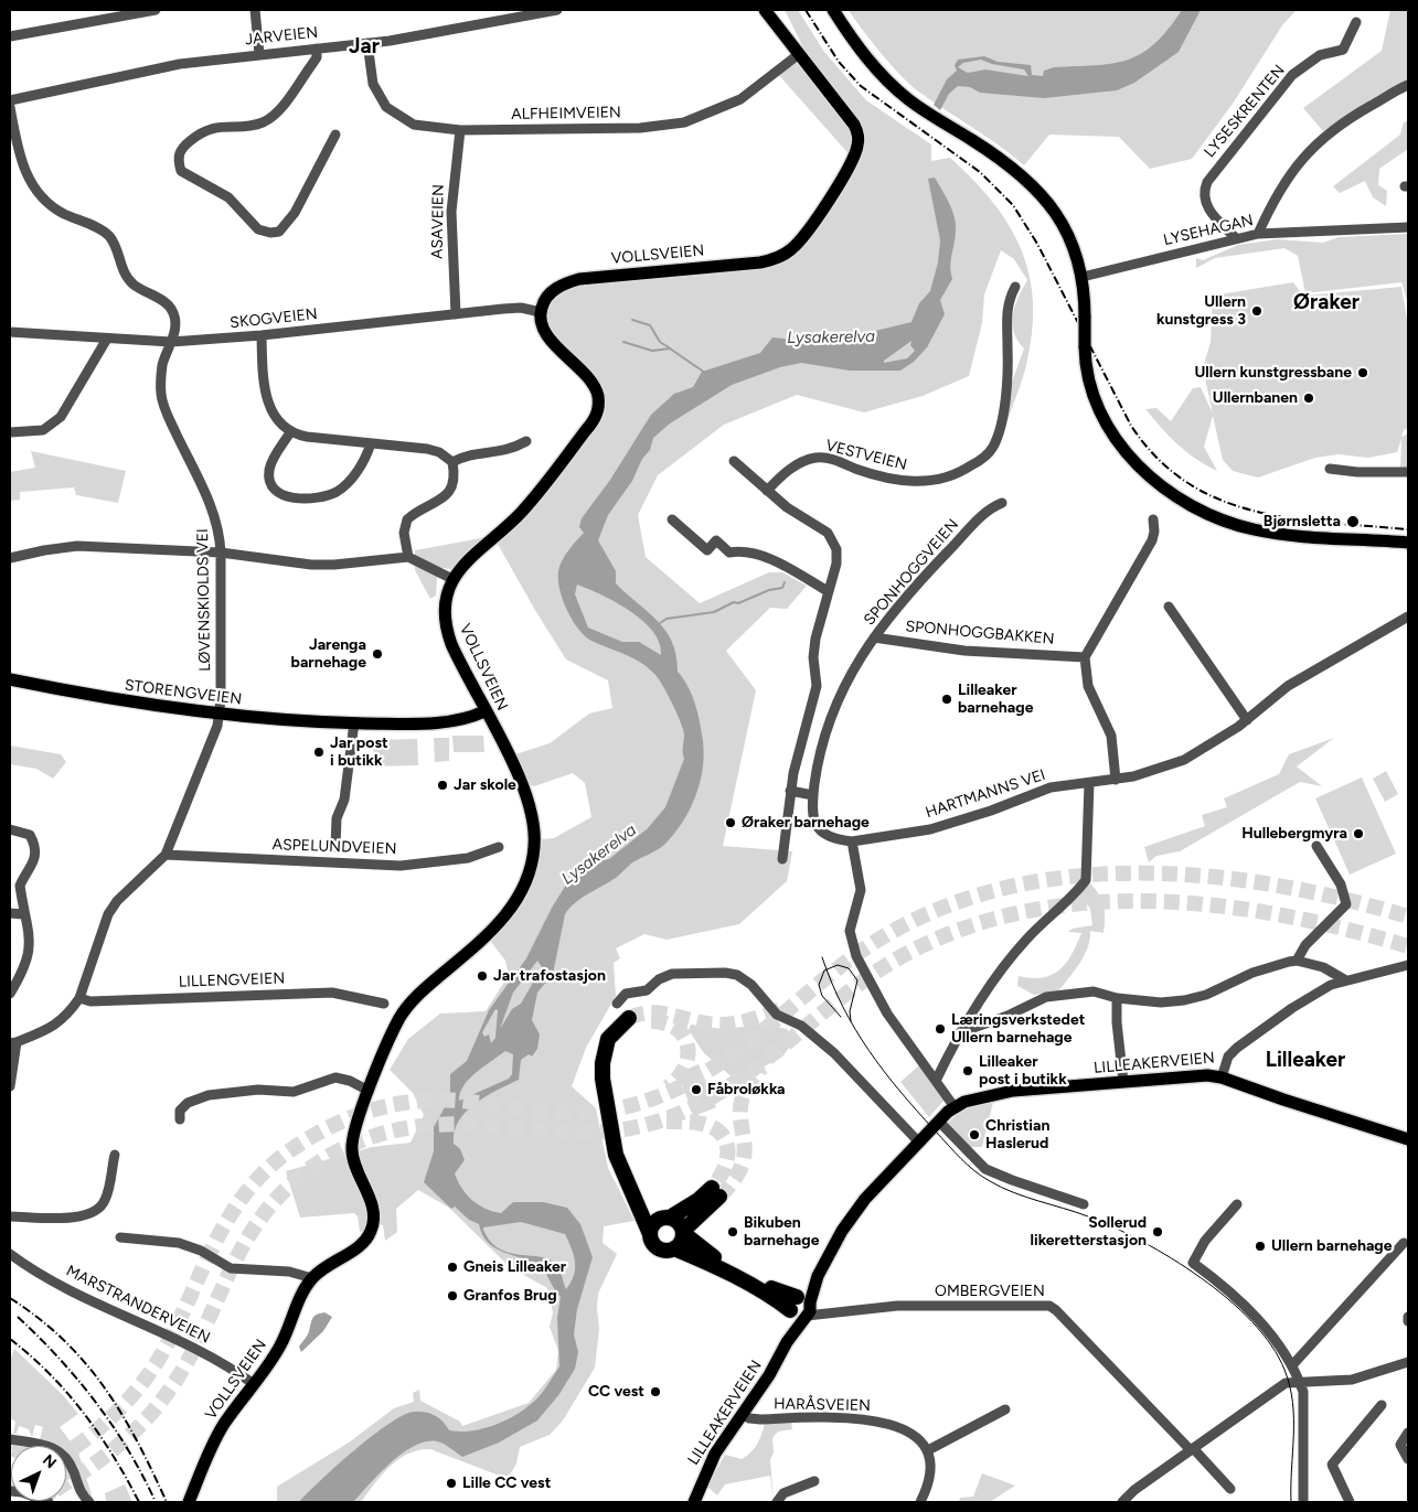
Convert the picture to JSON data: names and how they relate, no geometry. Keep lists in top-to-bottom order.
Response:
{
  "streets": {
    "main road": ["VOLLSVEIEN", "STORENGVEIEN", "LILLEAKERVEIEN"],
    "street": [
      "JARVEIEN",
      "LYSESKRENTEN",
      "ALFHEIMVEIEN",
      "ASAVEIEN",
      "LYSEHAGAN",
      "SKOGVEIEN",
      "VESTVEIEN",
      "SPONHOGGVEIEN",
      "LØVENSKIOLDS VEI",
      "SPONHOGGBAKKEN",
      "HARTMANNS VEI",
      "ASPELUNDVEIEN",
      "LILLENGVEIEN",
      "OMBERGVEIEN",
      "MARSTRANDERVEIEN",
      "HARÅSVEIEN"
    ]
  },
  "crossings": [
    ["JARVEIEN", "ALFHEIMVEIEN"],
    ["LYSESKRENTEN", "LYSEHAGAN"],
    ["ALFHEIMVEIEN", "ASAVEIEN"],
    ["ALFHEIMVEIEN", "VOLLSVEIEN"],
    ["ASAVEIEN", "SKOGVEIEN"],
    ["VOLLSVEIEN", "SKOGVEIEN"],
    ["VOLLSVEIEN", "STORENGVEIEN"],
    ["VOLLSVEIEN", "MARSTRANDERVEIEN"],
    ["SKOGVEIEN", "LØVENSKIOLDS VEI"],
    ["SPONHOGGVEIEN", "SPONHOGGBAKKEN"],
    ["SPONHOGGVEIEN", "HARTMANNS VEI"],
    ["LØVENSKIOLDS VEI", "STORENGVEIEN"],
    ["LØVENSKIOLDS VEI", "ASPELUNDVEIEN"],
    ["LØVENSKIOLDS VEI", "LILLENGVEIEN"],
    ["LILLEAKERVEIEN", "OMBERGVEIEN"],
    ["LILLEAKERVEIEN", "HARÅSVEIEN"]
  ],
  "districts": ["Jar", "Øraker", "Lilleaker"],
  "water": ["Lysakerelva"],
  "places": [
    "Ullern kunstgress 3",
    "Ullern kunstgressbane",
    "Ullernbanen",
    "Bjørnsletta",
    "Jarenga barnehage",
    "Lilleaker barnehage",
    "Jar post i butikk",
    "Jar skole",
    "Øraker barnehage",
    "Hullebergmyra",
    "Jar trafostasjon",
    "Læringsverkstedet Ullern barnehage",
    "Lilleaker post i butikk",
    "Fåbroløkka",
    "Christian Haslerud",
    "Bikuben barnehage",
    "Sollerud likeretterstasjon",
    "Ullern barnehage",
    "Gneis Lilleaker",
    "Granfos Brug",
    "CC vest",
    "Lille CC vest"
  ],
  "north": "top right"
}
